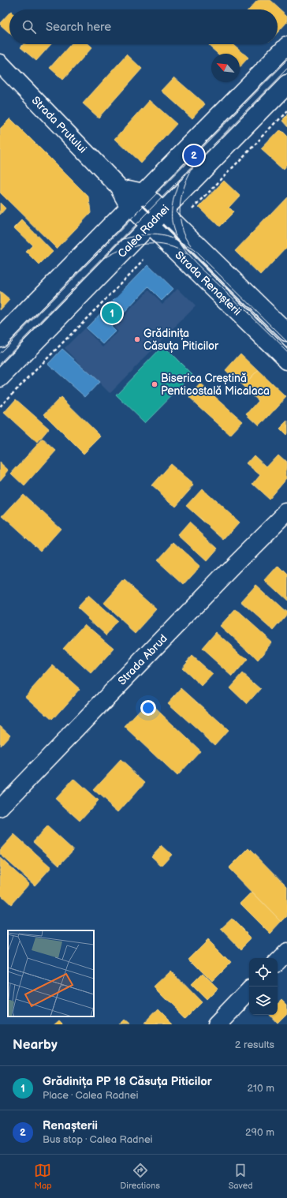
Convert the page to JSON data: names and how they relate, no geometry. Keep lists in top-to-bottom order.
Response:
{
  "streets": {
    "street": [
      "Strada Prutului",
      "Calea Radnei",
      "Strada Renașterii",
      "Strada Abrud"
    ]
  },
  "crossings": [
    ["Strada Prutului", "Strada Renașterii"],
    ["Calea Radnei", "Strada Renașterii"]
  ],
  "places": ["Grădinița Căsuța Piticilor", "Biserica Creștină Penticostală Micalaca"],
  "north": "top left",
  "page": {
    "search": "Search here",
    "pins": ["2", "1"],
    "heading": ["Nearby", "2 results"],
    "list": [
      {
        "mark": "1",
        "name": "Grădinița PP 18 Căsuța Piticilor",
        "note": "Place · Calea Radnei",
        "value": "210 m"
      },
      {
        "mark": "2",
        "name": "Renașterii",
        "note": "Bus stop · Calea Radnei",
        "value": "290 m"
      }
    ],
    "nav": ["Map", "Directions", "Saved"]
  }
}
